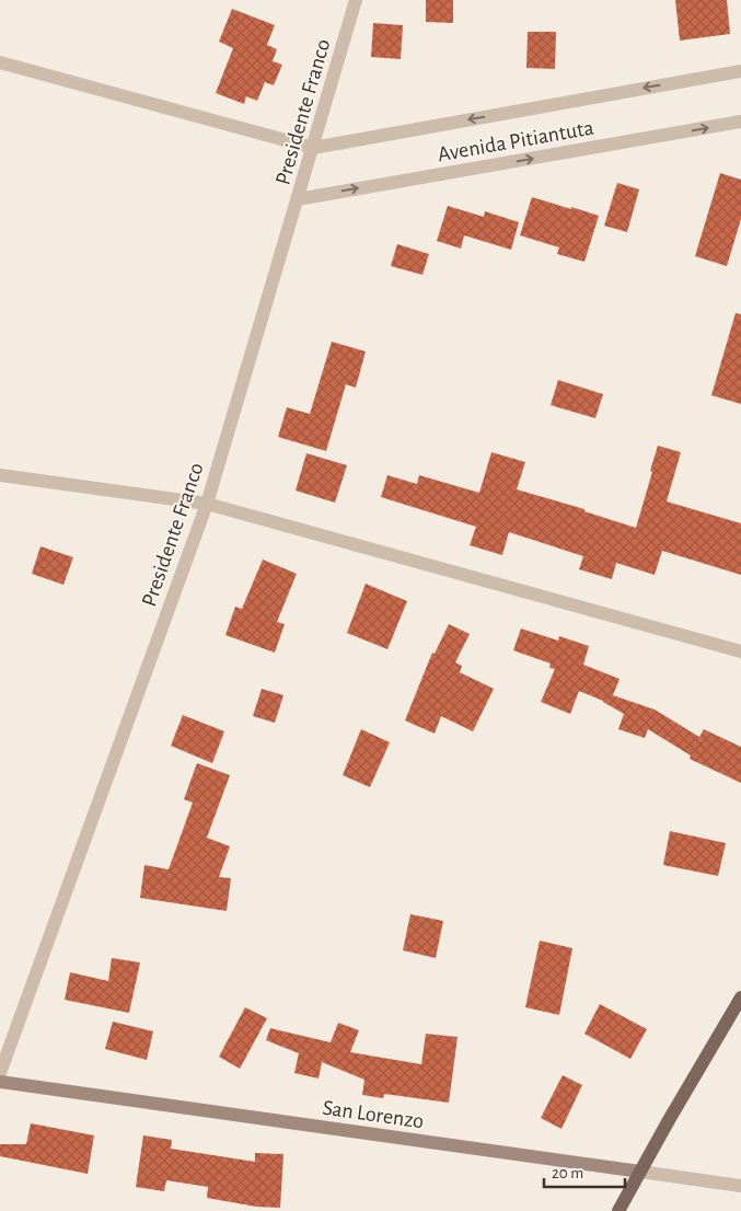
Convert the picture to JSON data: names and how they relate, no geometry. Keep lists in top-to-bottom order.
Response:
{
  "streets": {
    "street": ["Presidente Franco", "Avenida Pitiantuta", "San Lorenzo"]
  },
  "crossings": [
    ["Presidente Franco", "Avenida Pitiantuta"]
  ],
  "scale_bar": "20 m"
}
